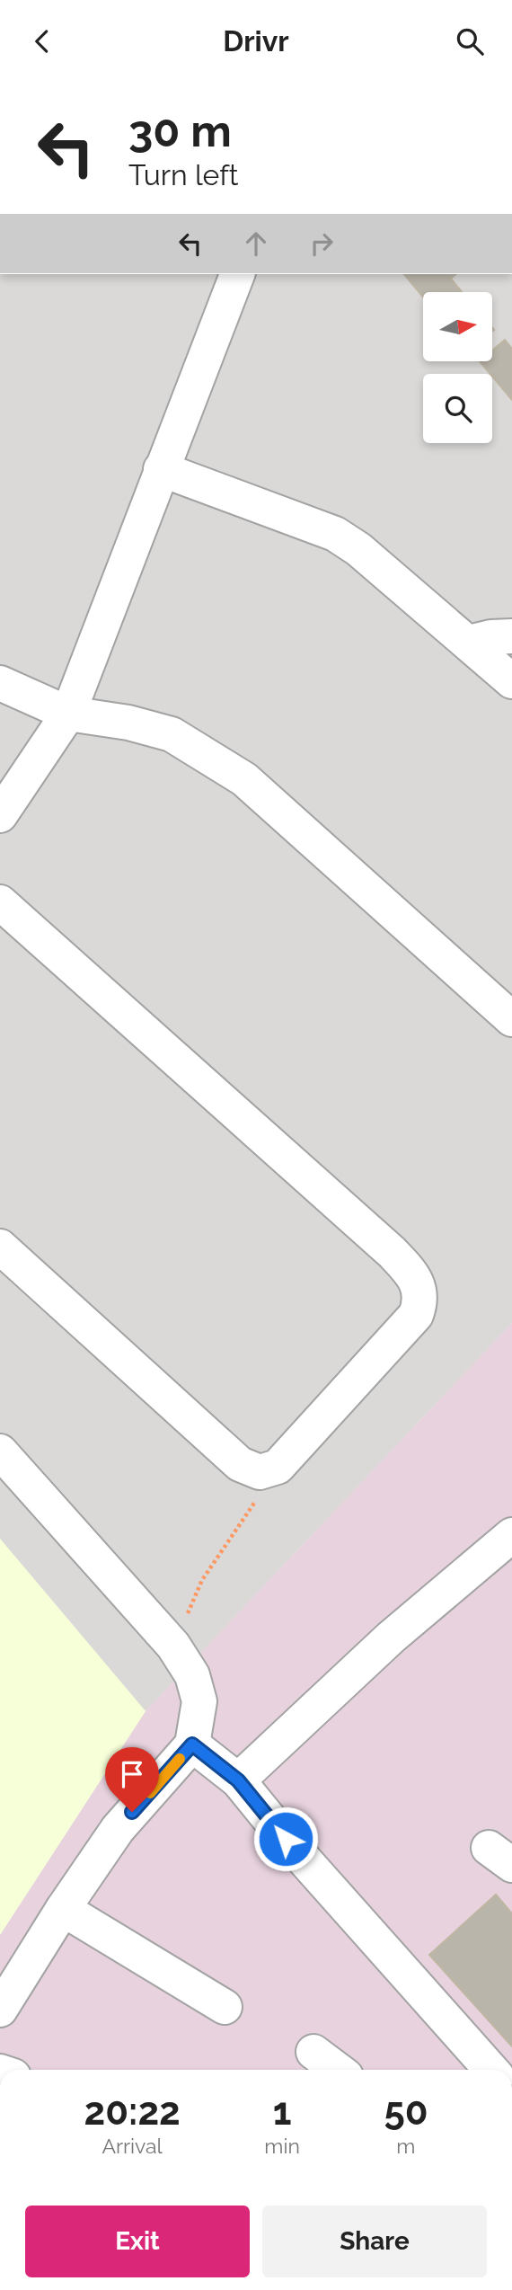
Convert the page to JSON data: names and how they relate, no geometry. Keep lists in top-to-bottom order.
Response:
{
  "north": "right",
  "page": {
    "header": "Drivr",
    "turn": ["30 m", "Turn left"],
    "eta": [
      "20:22",
      "Arrival",
      "1",
      "min",
      "50",
      "m"
    ],
    "buttons": ["Exit", "Share"]
  }
}
